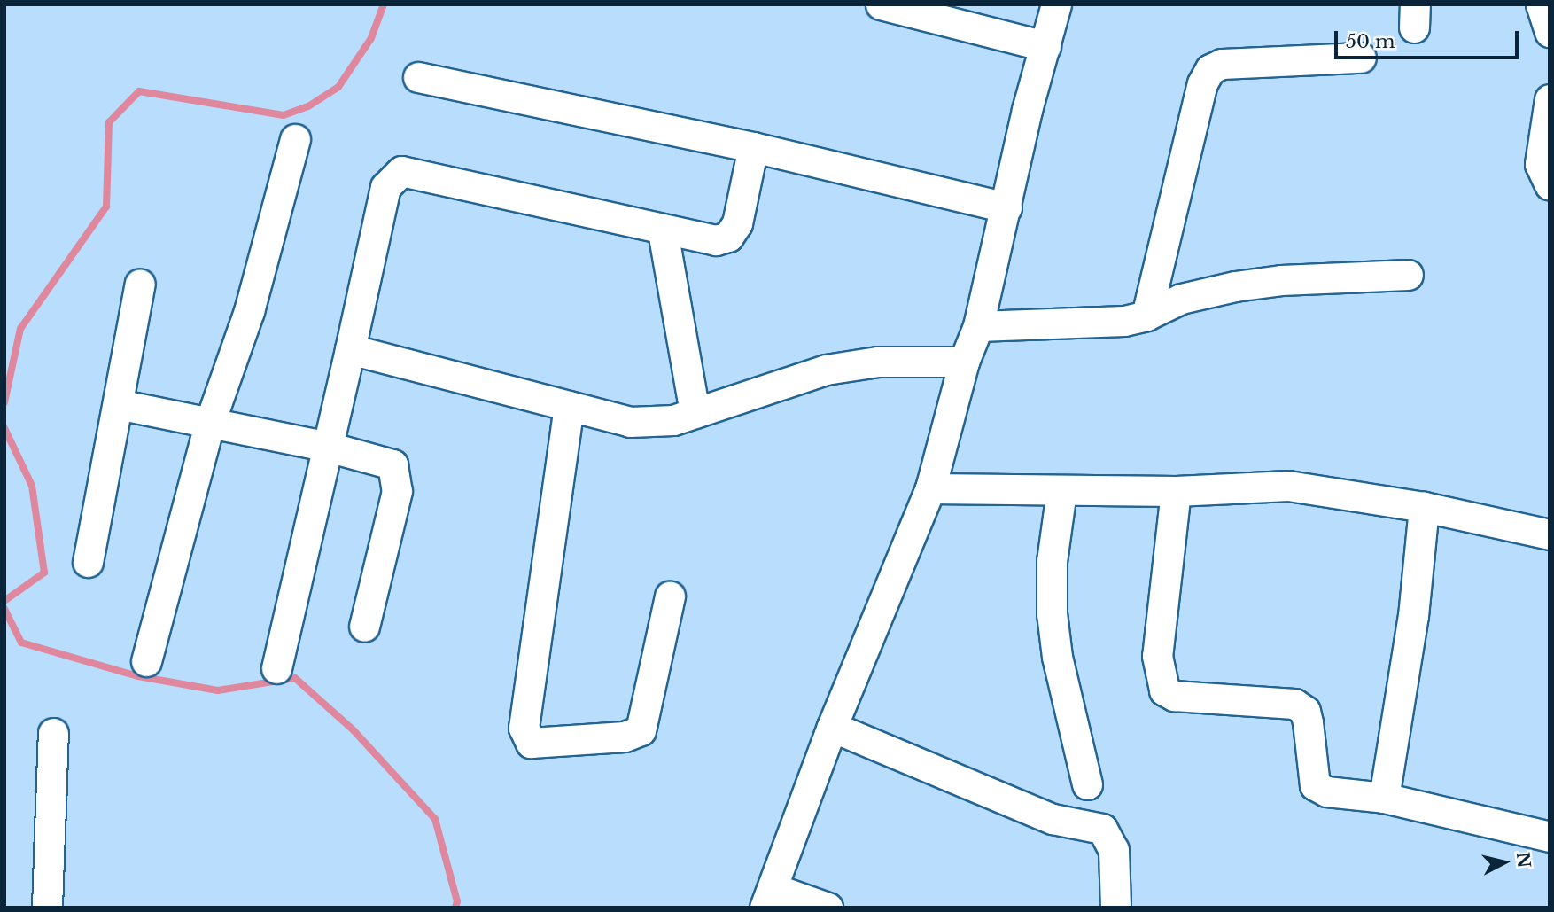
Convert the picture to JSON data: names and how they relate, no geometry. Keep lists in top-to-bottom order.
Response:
{
  "scale_bar": "50 m",
  "north": "right"
}
